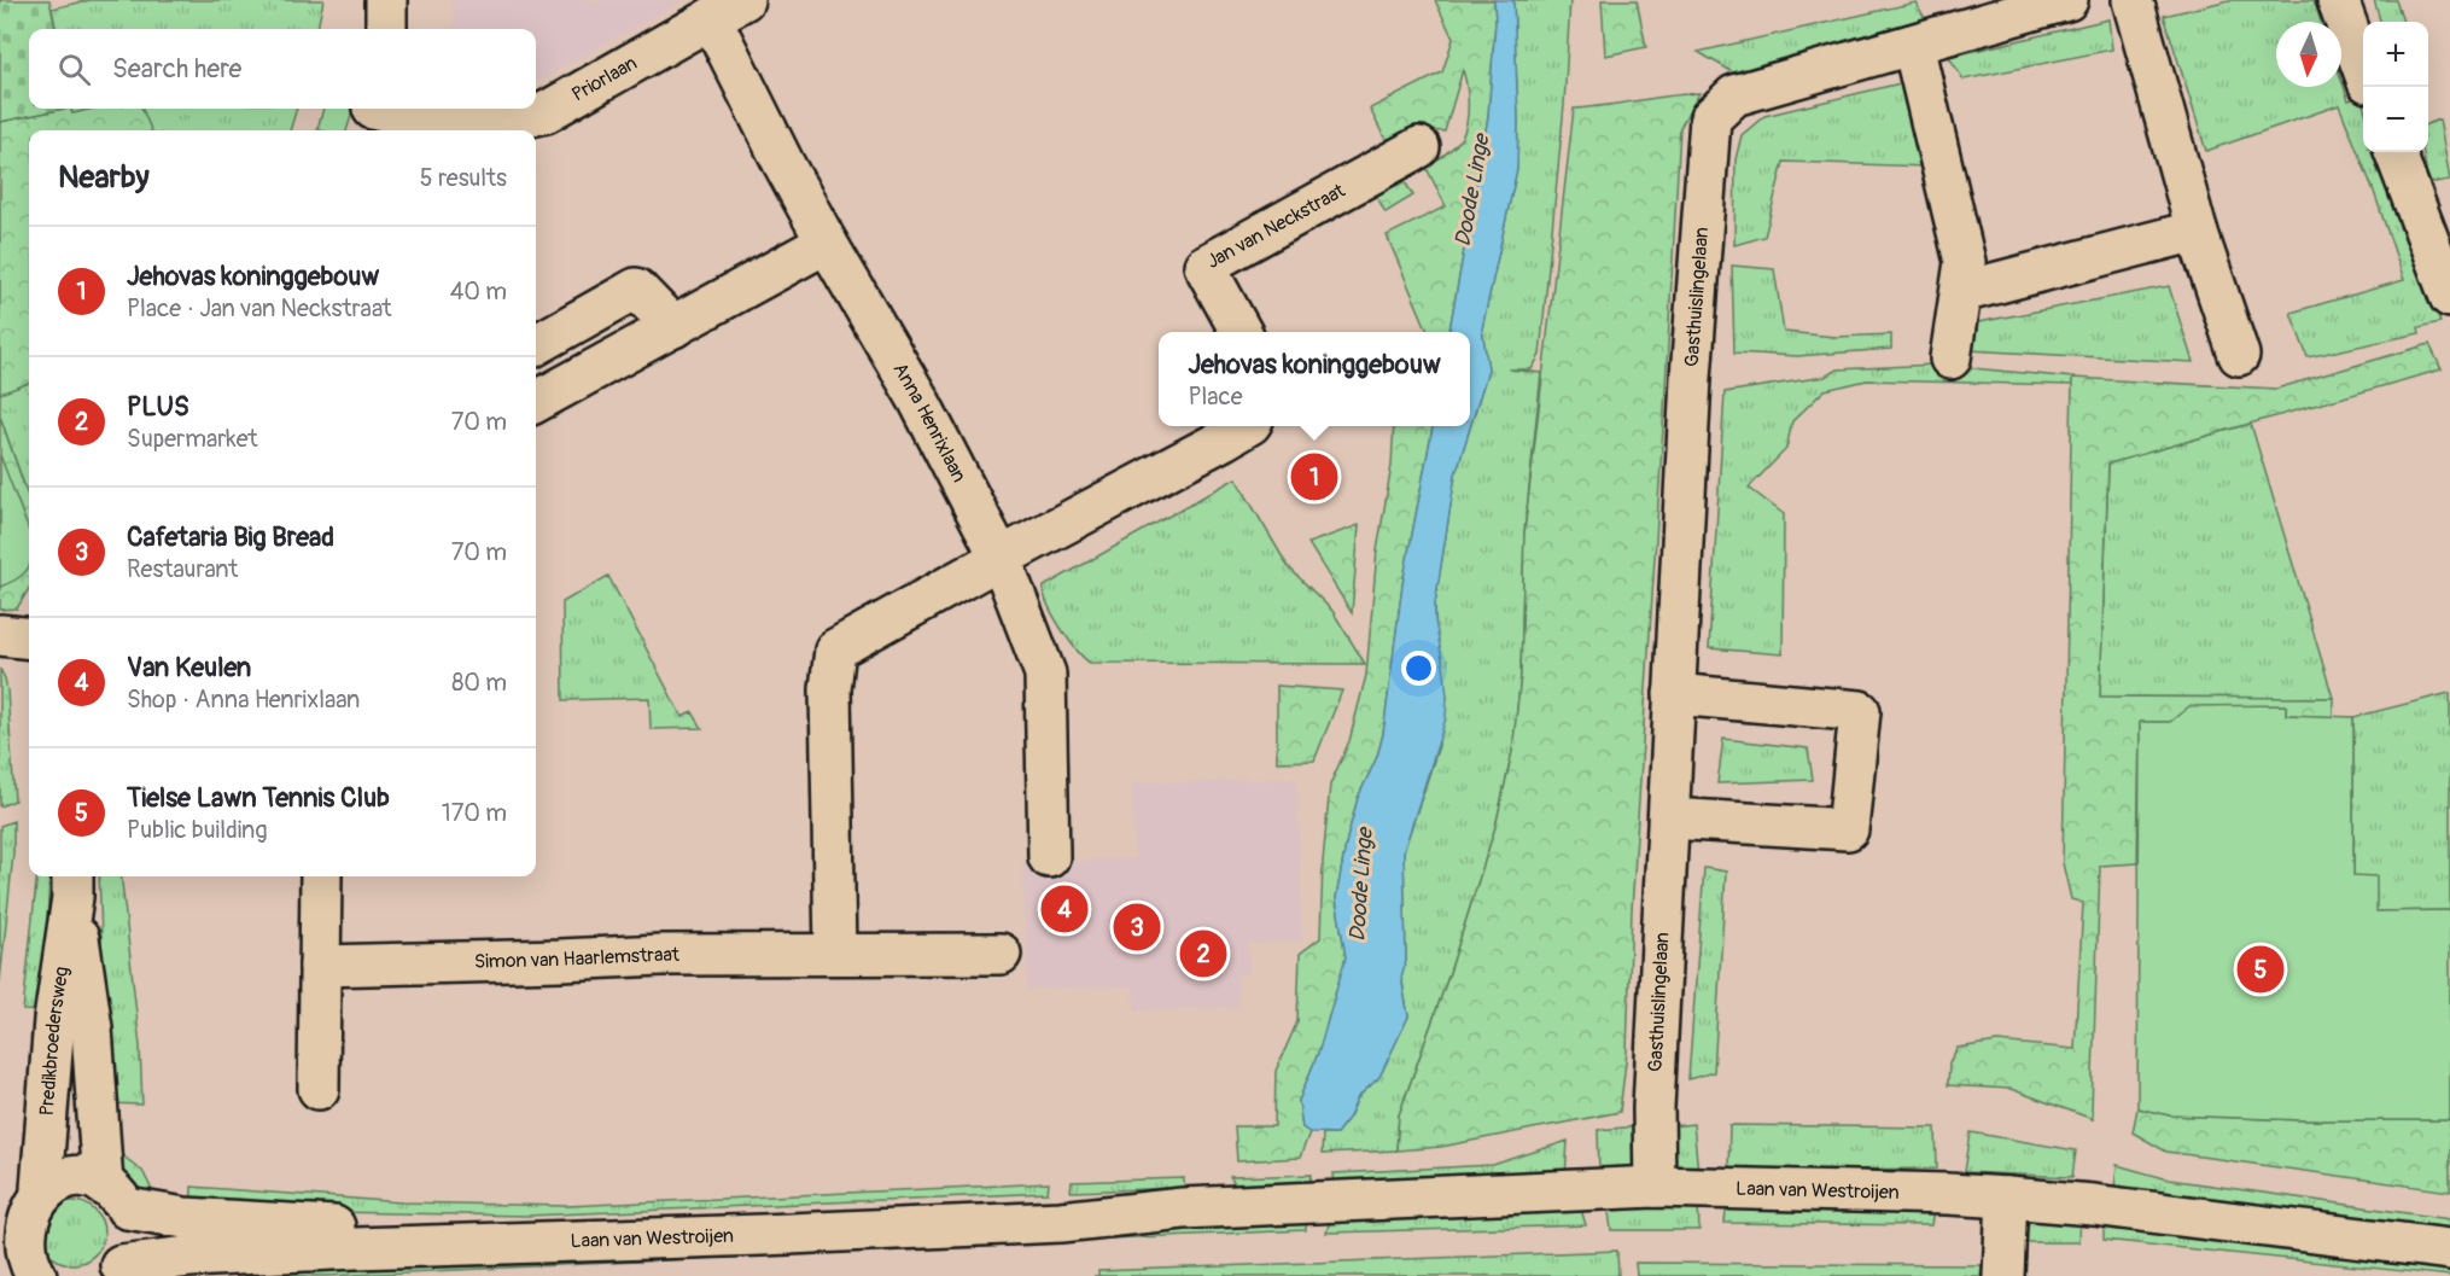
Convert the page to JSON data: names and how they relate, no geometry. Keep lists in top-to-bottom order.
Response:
{
  "streets": {
    "street": [
      "Priorlaan",
      "Jan van Neckstraat",
      "Gasthuislingelaan",
      "Anna Henrixlaan",
      "Simon van Haarlemstraat",
      "Predikbroedersweg",
      "Laan van Westroijen"
    ]
  },
  "crossings": [
    ["Priorlaan", "Anna Henrixlaan"],
    ["Gasthuislingelaan", "Laan van Westroijen"],
    ["Predikbroedersweg", "Laan van Westroijen"]
  ],
  "water": ["Doode Linge"],
  "north": "bottom",
  "page": {
    "map_buttons": ["+", "−"],
    "search": "Search here",
    "heading": ["Nearby", "5 results"],
    "list": [
      {
        "mark": "1",
        "name": "Jehovas koninggebouw",
        "note": "Place · Jan van Neckstraat",
        "value": "40 m"
      },
      {
        "mark": "2",
        "name": "PLUS",
        "note": "Supermarket",
        "value": "70 m"
      },
      {
        "mark": "3",
        "name": "Cafetaria Big Bread",
        "note": "Restaurant",
        "value": "70 m"
      },
      {
        "mark": "4",
        "name": "Van Keulen",
        "note": "Shop · Anna Henrixlaan",
        "value": "80 m"
      },
      {
        "mark": "5",
        "name": "Tielse Lawn Tennis Club",
        "note": "Public building",
        "value": "170 m"
      }
    ],
    "popup": ["Jehovas koninggebouw", "Place"],
    "pins": [
      "1",
      "4",
      "3",
      "2",
      "5"
    ]
  }
}
